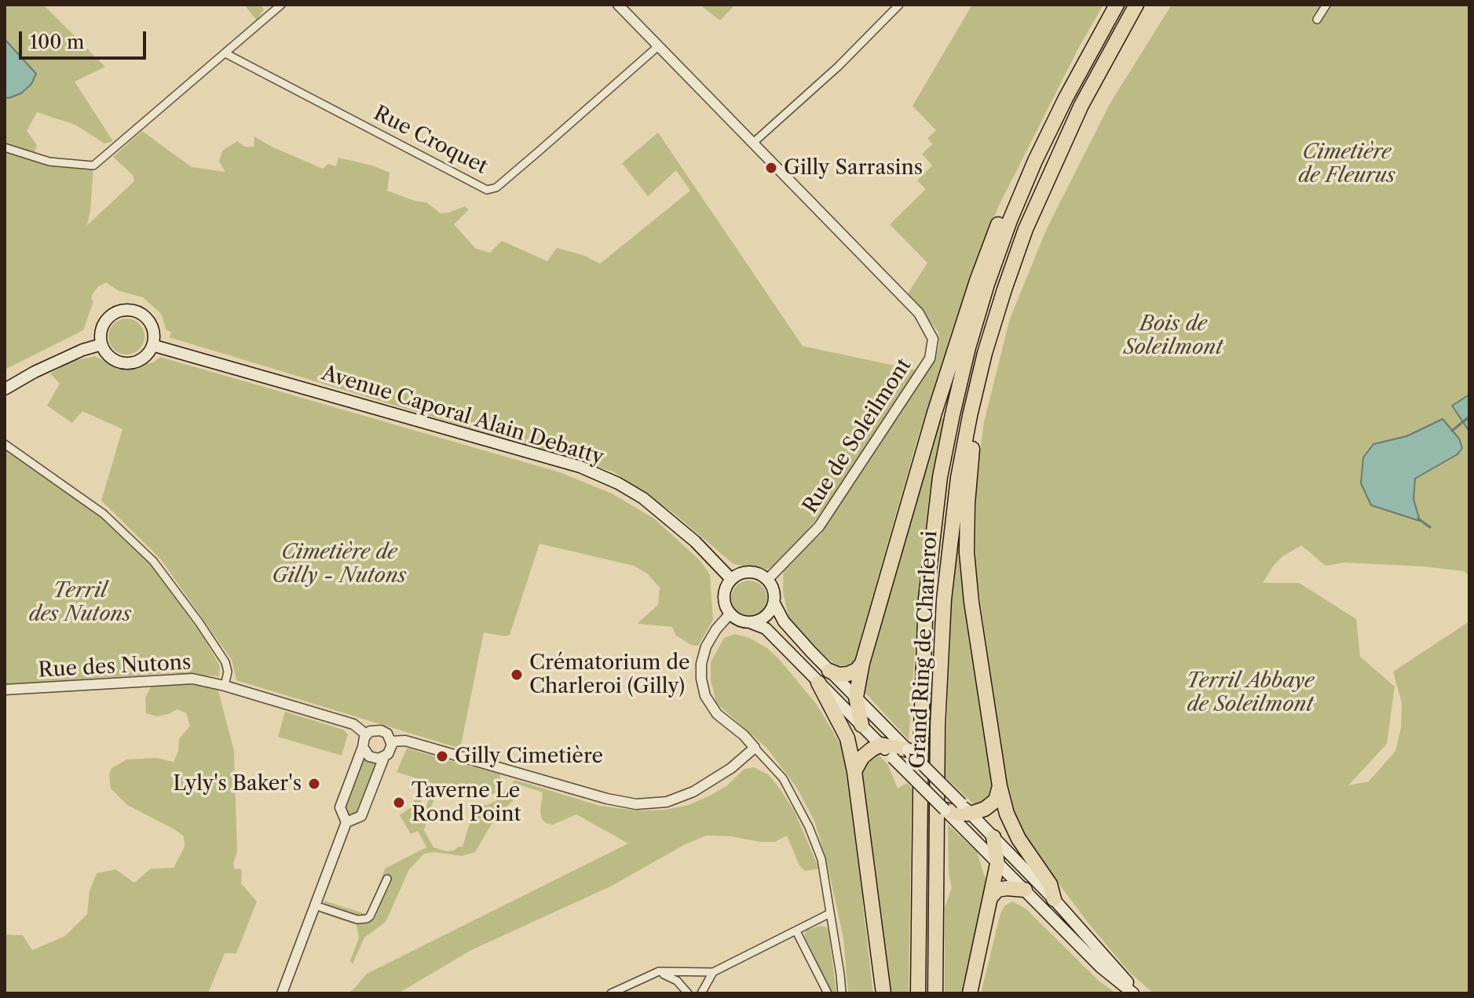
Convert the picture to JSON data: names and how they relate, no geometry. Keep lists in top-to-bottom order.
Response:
{
  "streets": {
    "highway": ["Grand Ring de Charleroi"],
    "main road": ["Avenue Caporal Alain Debatty"],
    "street": ["Rue Croquet", "Rue de Soleilmont", "Rue des Nutons"]
  },
  "crossings": [
    ["Rue Croquet", "Rue de Soleilmont"],
    ["Avenue Caporal Alain Debatty", "Rue de Soleilmont"]
  ],
  "parks": [
    "Cimetière de Fleurus",
    "Bois de Soleilmont",
    "Cimetière de Gilly - Nutons",
    "Terril des Nutons",
    "Terril Abbaye de Soleilmont"
  ],
  "places": [
    "Gilly Sarrasins",
    "Crématorium de Charleroi (Gilly)",
    "Gilly Cimetière",
    "Lyly's Baker's",
    "Taverne Le Rond Point"
  ],
  "scale_bar": "100 m"
}
